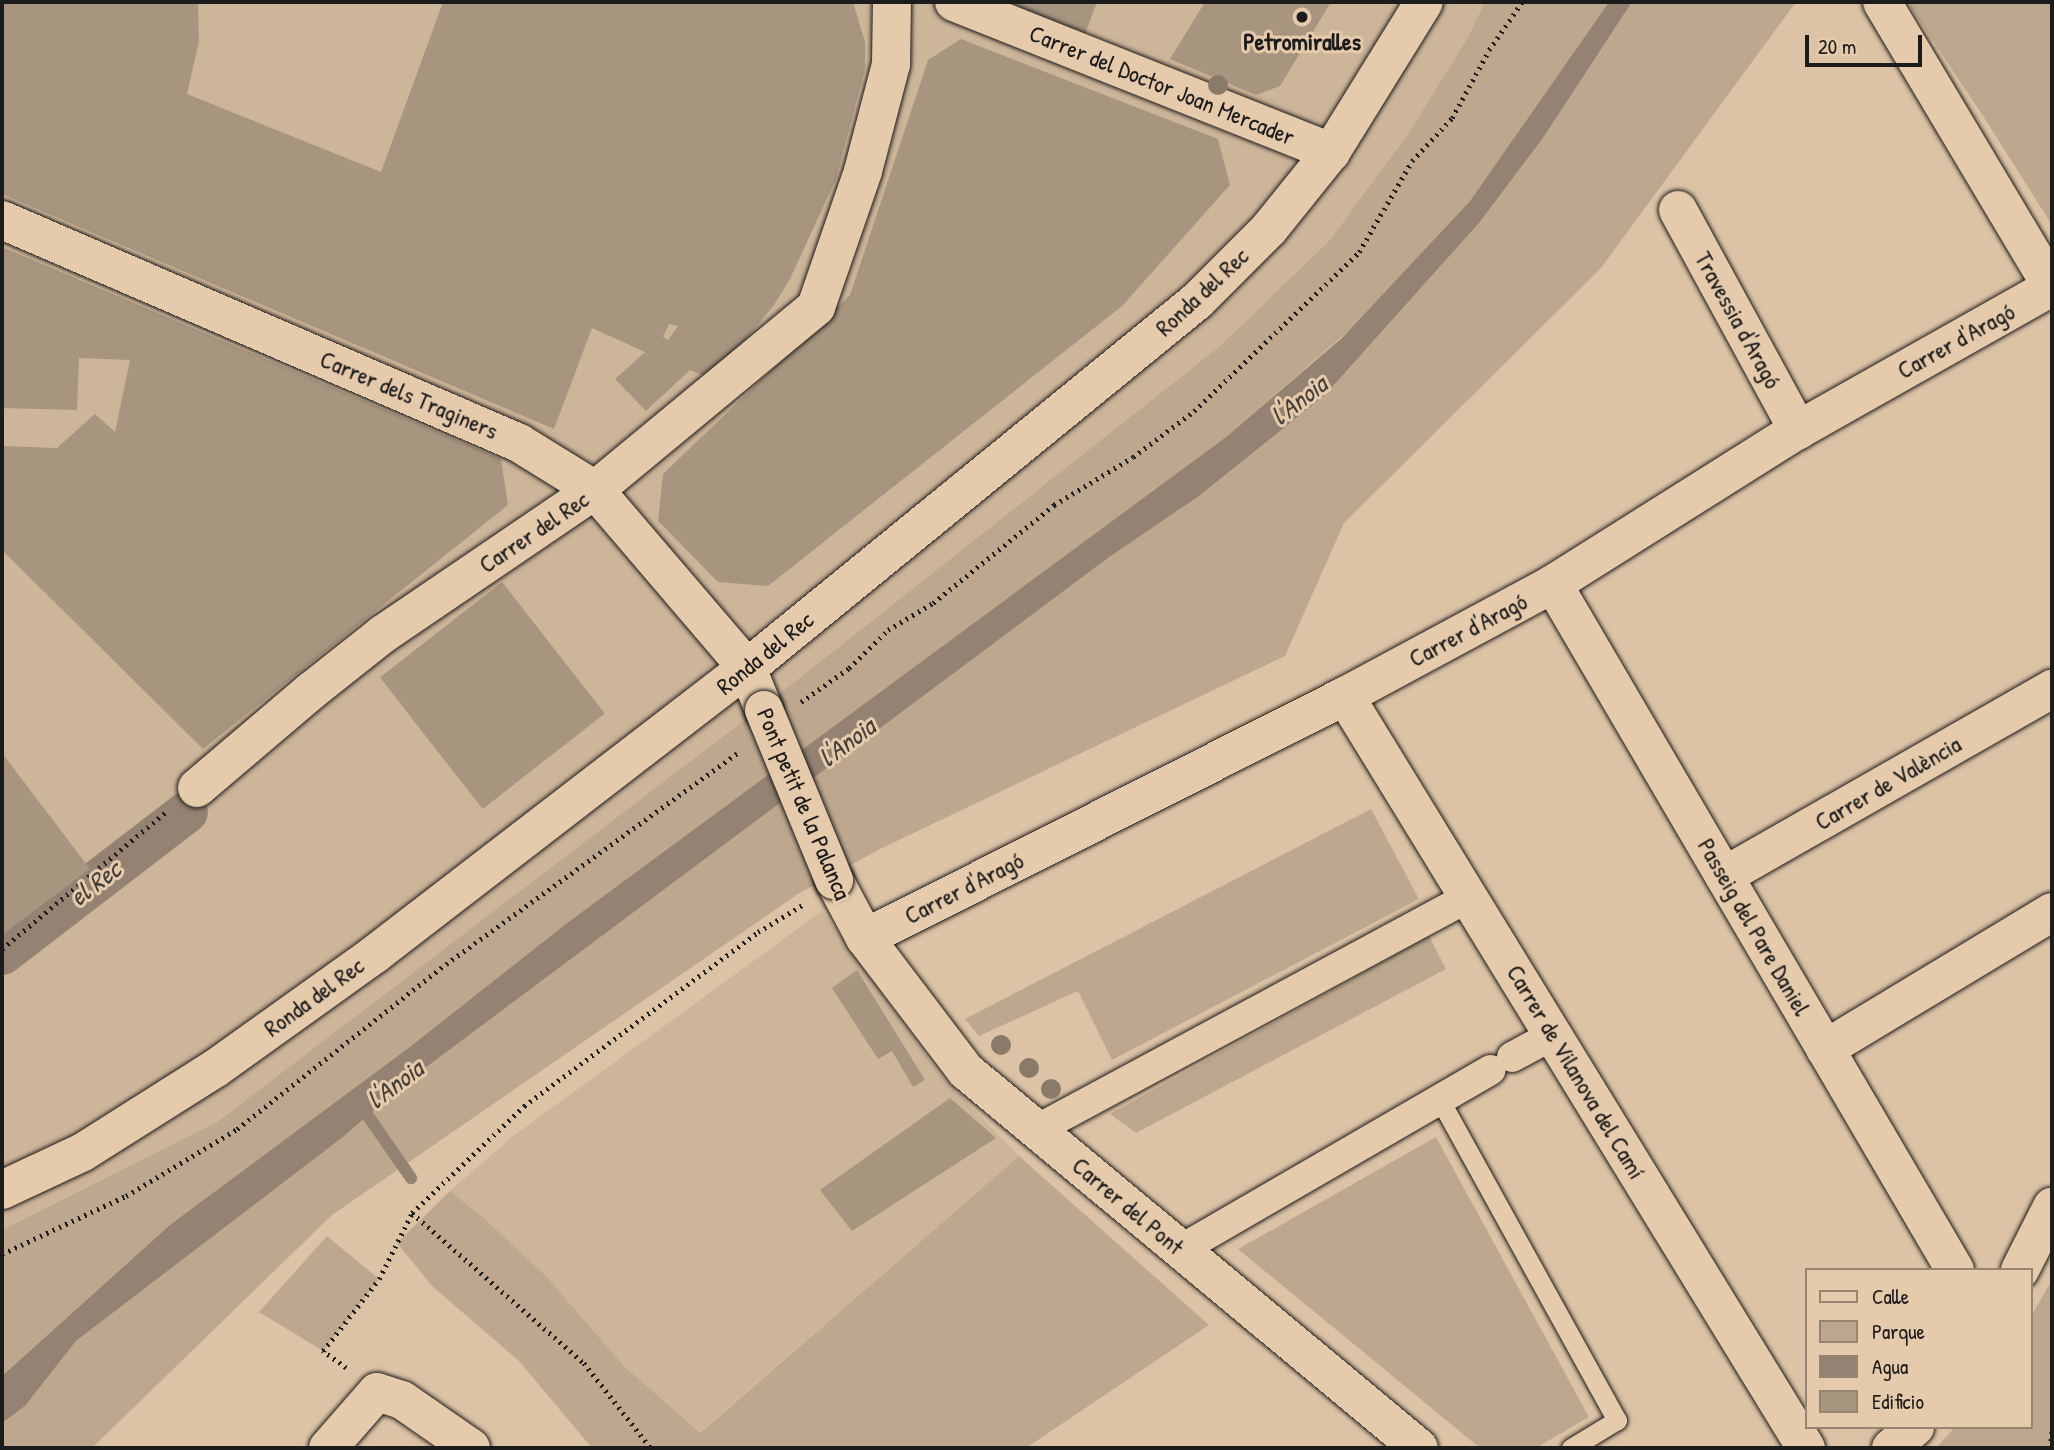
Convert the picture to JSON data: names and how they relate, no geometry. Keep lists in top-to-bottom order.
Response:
{
  "streets": {
    "street": [
      "Carrer del Doctor Joan Mercader",
      "Ronda del Rec",
      "Travessia d'Aragó",
      "Carrer d'Aragó",
      "Carrer dels Traginers",
      "Carrer del Rec",
      "Carrer de València",
      "Pont petit de la Palanca",
      "Passeig del Pare Daniel",
      "Carrer de Vilanova del Camí",
      "Carrer del Pont"
    ]
  },
  "crossings": [
    ["Carrer del Doctor Joan Mercader", "Ronda del Rec"],
    ["Ronda del Rec", "Carrer dels Traginers"],
    ["Ronda del Rec", "Pont petit de la Palanca"],
    ["Travessia d'Aragó", "Carrer d'Aragó"],
    ["Carrer d'Aragó", "Pont petit de la Palanca"],
    ["Carrer d'Aragó", "Passeig del Pare Daniel"],
    ["Carrer d'Aragó", "Carrer de Vilanova del Camí"],
    ["Carrer d'Aragó", "Carrer del Pont"],
    ["Carrer dels Traginers", "Carrer del Rec"],
    ["Carrer dels Traginers", "Pont petit de la Palanca"],
    ["Carrer de València", "Passeig del Pare Daniel"],
    ["Pont petit de la Palanca", "Carrer del Pont"]
  ],
  "water": ["l'Anoia", "el Rec"],
  "places": ["Petromiralles"],
  "legend": [
    "Calle",
    "Parque",
    "Agua",
    "Edificio"
  ],
  "scale_bar": "20 m"
}
